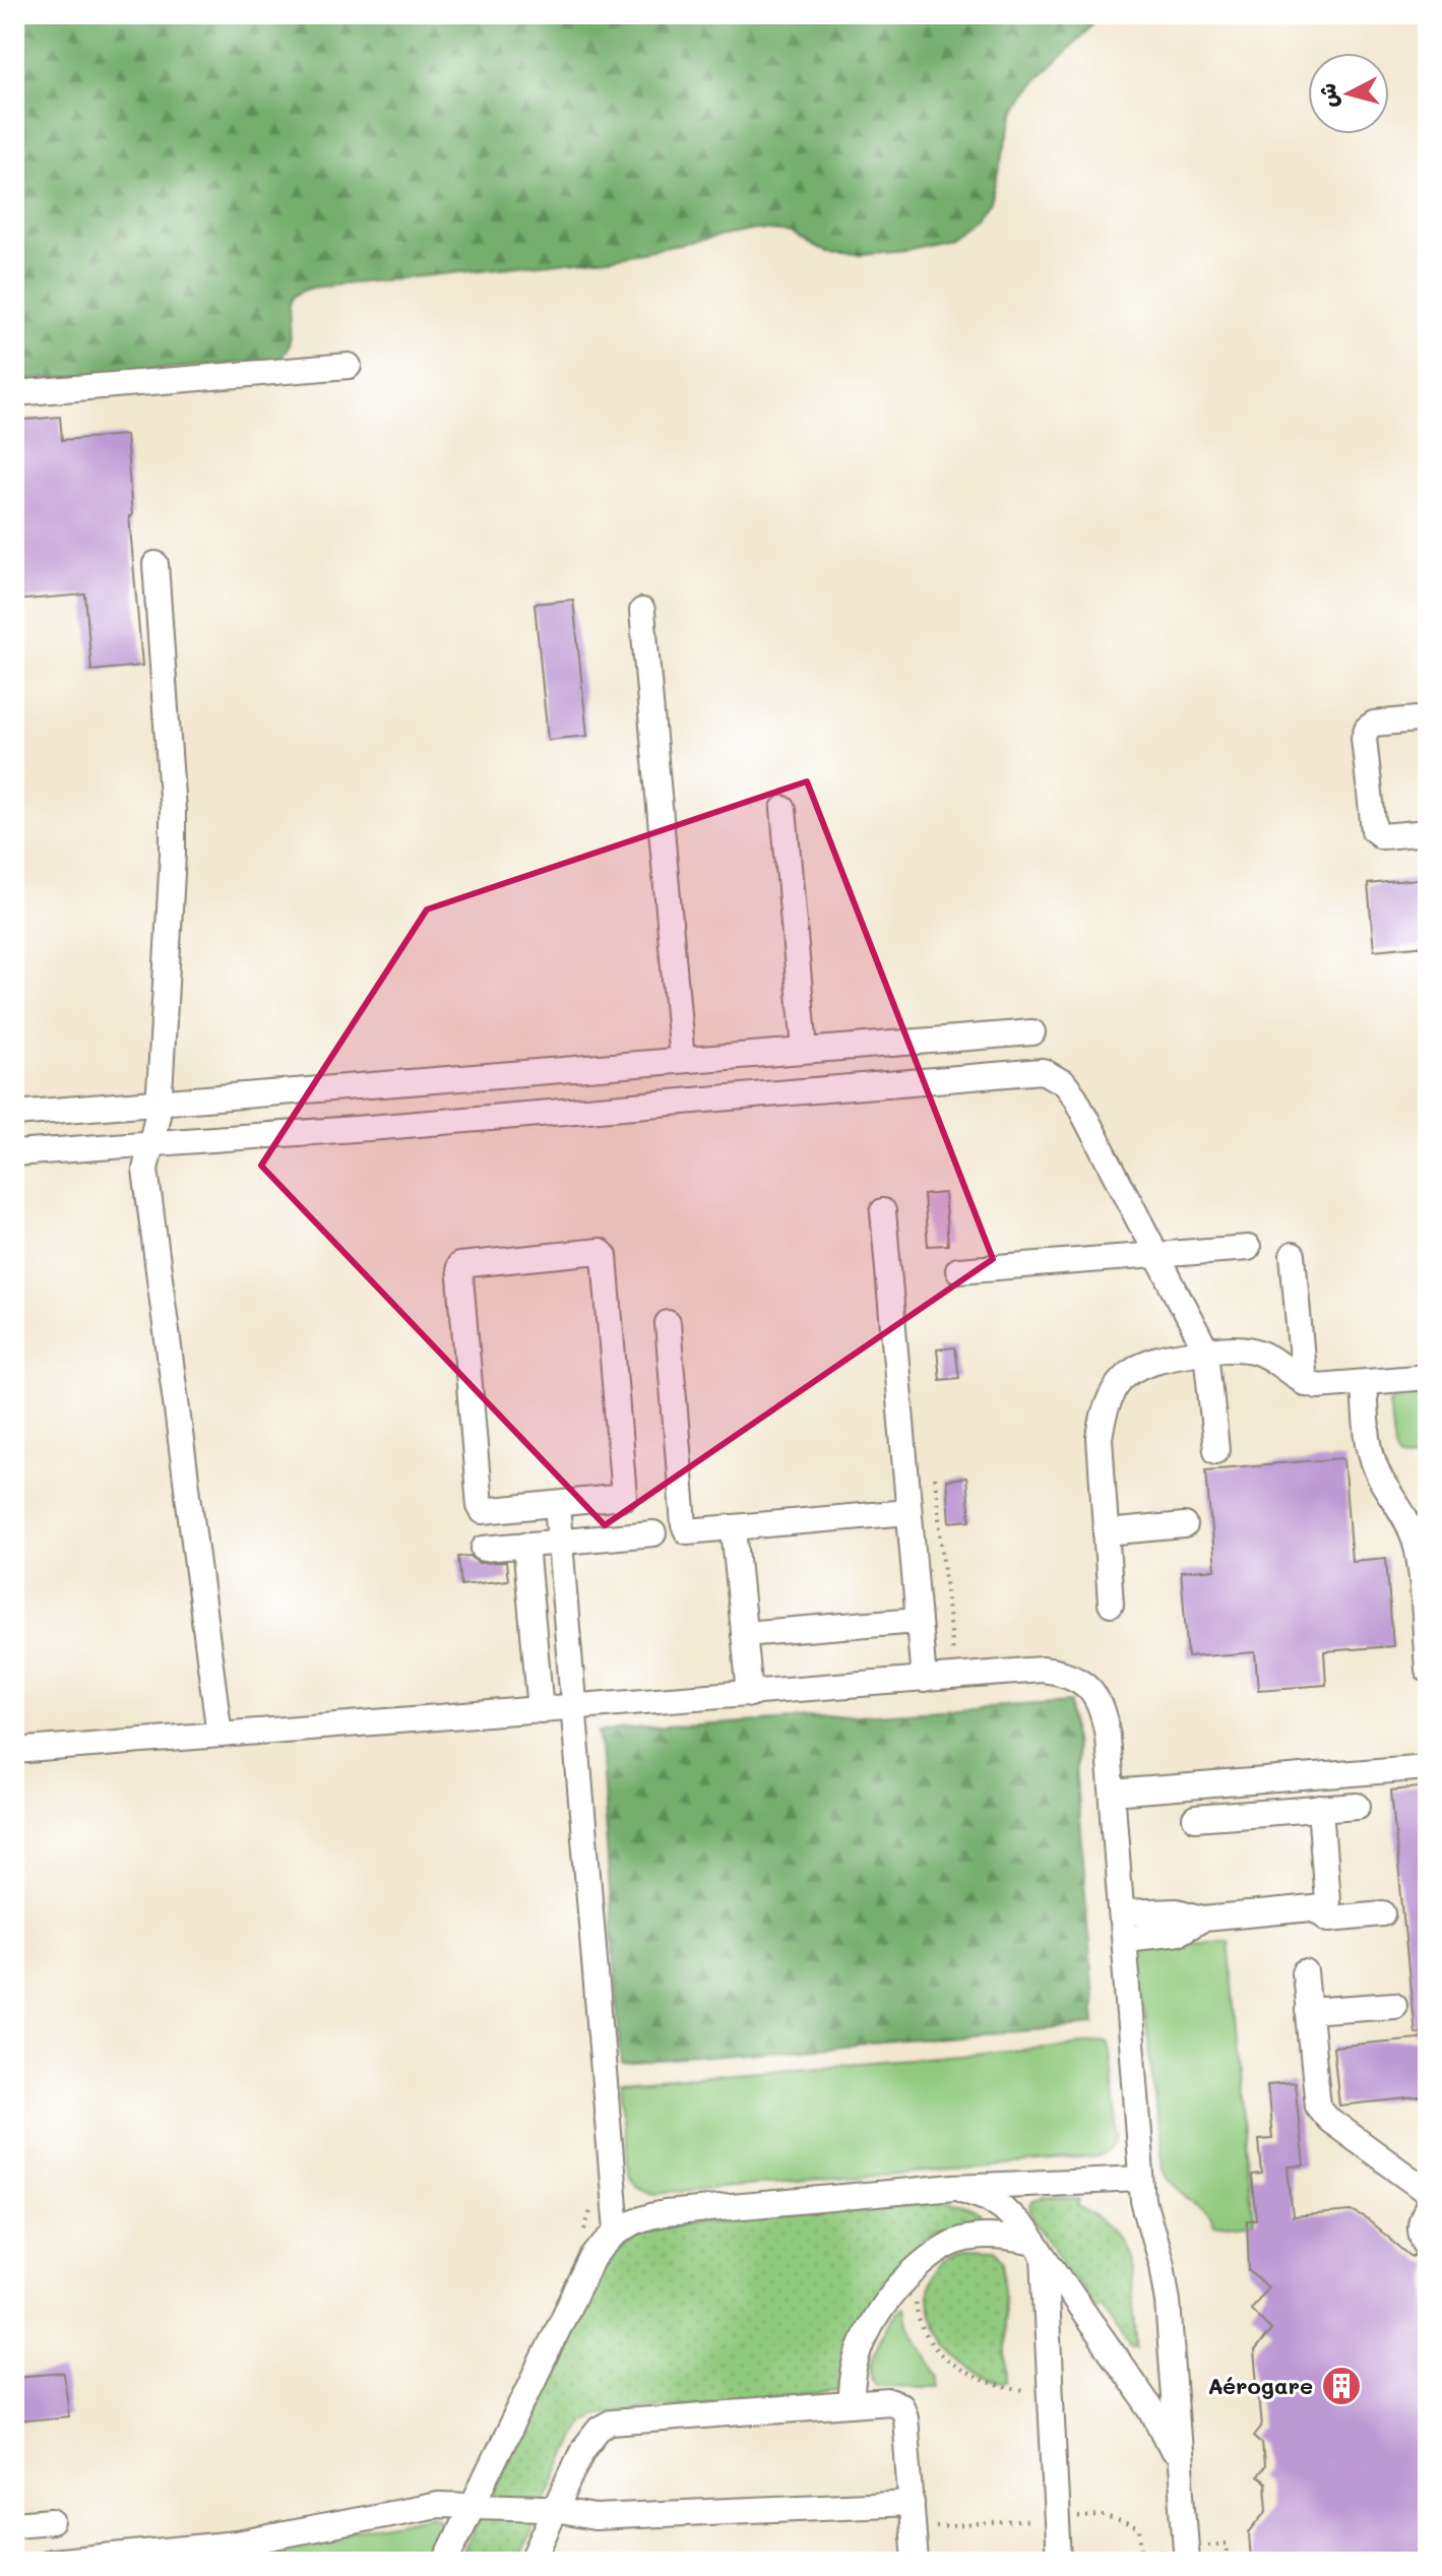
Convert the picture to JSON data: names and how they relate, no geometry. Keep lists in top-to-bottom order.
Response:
{
  "places": {
    "building": ["Aérogare"]
  },
  "north": "left"
}
